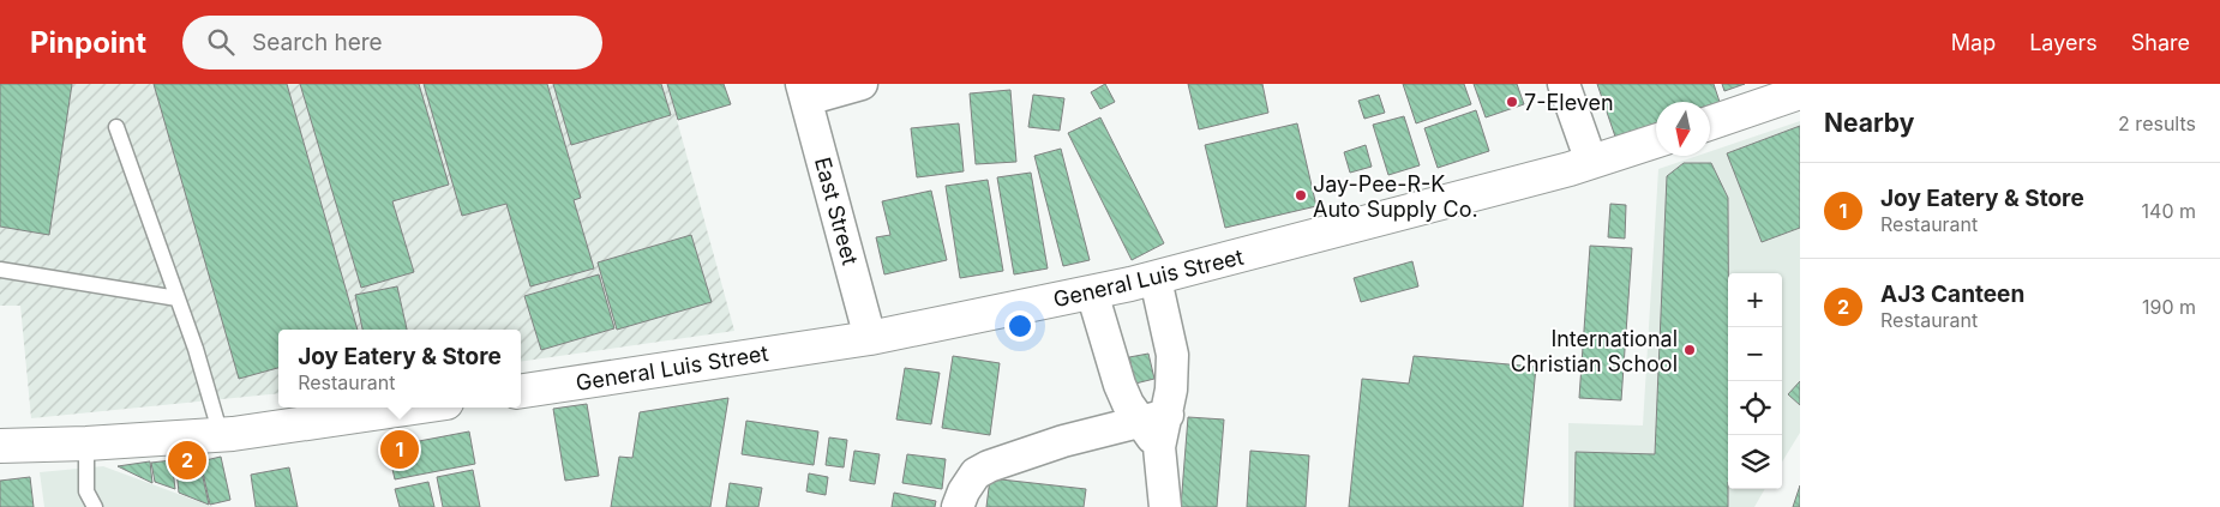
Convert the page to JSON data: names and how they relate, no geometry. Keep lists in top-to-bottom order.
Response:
{
  "streets": {
    "main road": ["General Luis Street"],
    "street": ["East Street"]
  },
  "crossings": [
    ["East Street", "General Luis Street"]
  ],
  "places": ["7-Eleven", "Jay-Pee-R-K Auto Supply Co.", "International Christian School"],
  "north": "bottom",
  "page": {
    "header": "Pinpoint",
    "search": "Search here",
    "nav": ["Map", "Layers", "Share"],
    "heading": ["Nearby", "2 results"],
    "list": [
      {
        "mark": "1",
        "name": "Joy Eatery & Store",
        "note": "Restaurant",
        "value": "140 m"
      },
      {
        "mark": "2",
        "name": "AJ3 Canteen",
        "note": "Restaurant",
        "value": "190 m"
      }
    ],
    "map_buttons": ["+", "−"],
    "popup": ["Joy Eatery & Store", "Restaurant"],
    "pins": ["1", "2"]
  }
}
